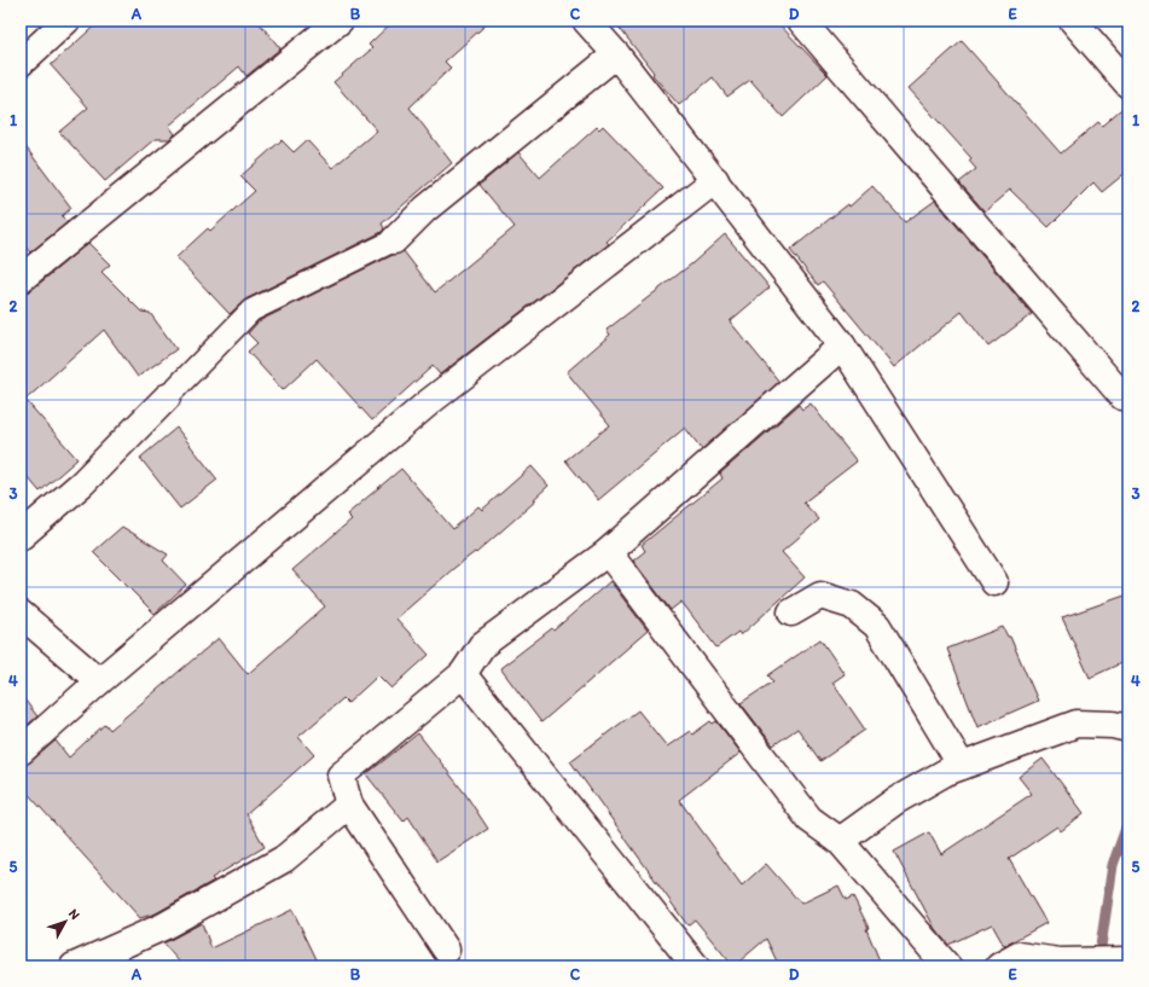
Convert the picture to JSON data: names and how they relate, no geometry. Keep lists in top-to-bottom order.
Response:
{
  "north": "top right",
  "grid": {
    "columns": [
      "A",
      "B",
      "C",
      "D",
      "E"
    ],
    "rows": [
      "1",
      "2",
      "3",
      "4",
      "5"
    ]
  }
}
